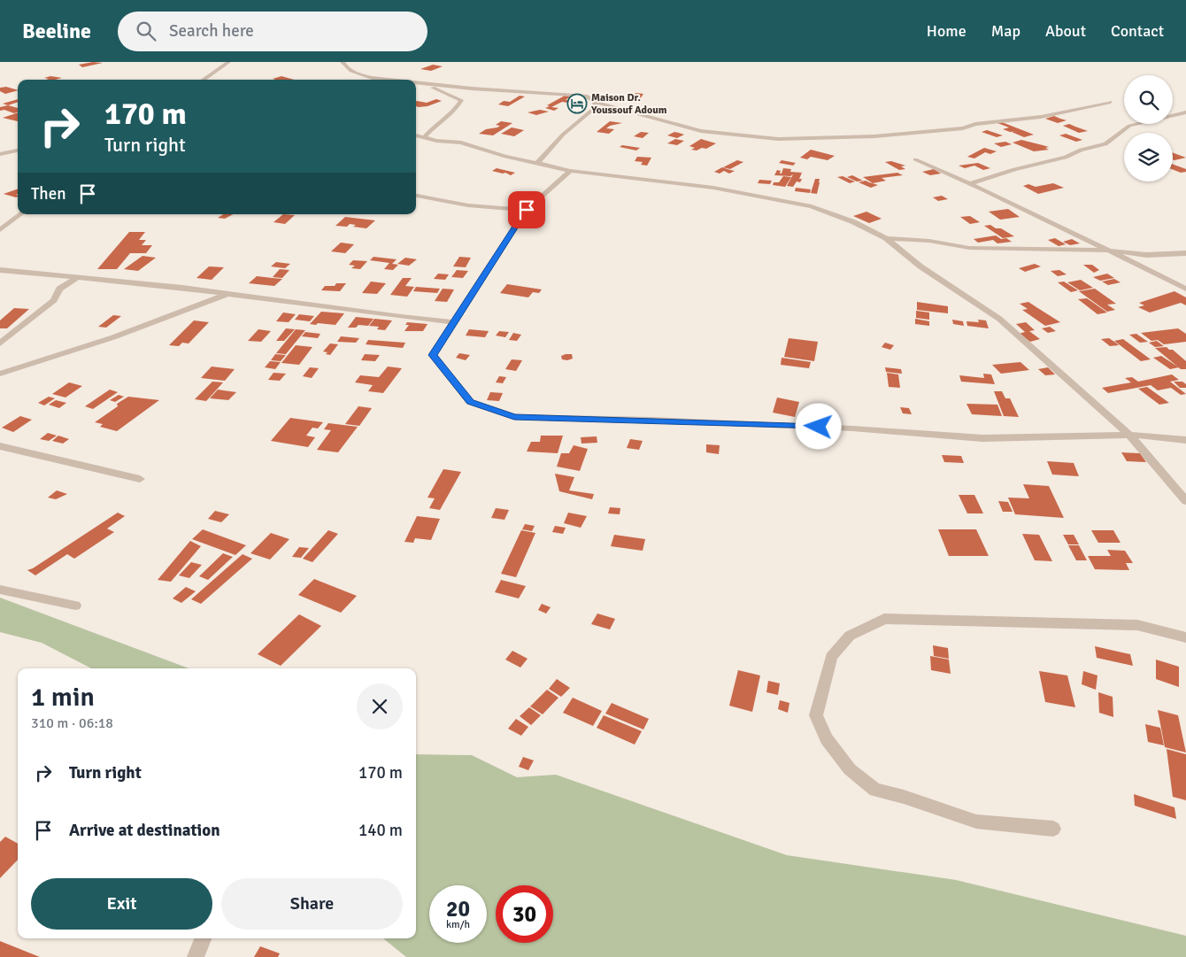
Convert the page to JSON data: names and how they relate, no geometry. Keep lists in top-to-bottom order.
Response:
{
  "places": {
    "hotel": ["Maison Dr. Youssouf Adoum"]
  },
  "page": {
    "header": "Beeline",
    "search": "Search here",
    "nav": [
      "Home",
      "Map",
      "About",
      "Contact"
    ],
    "turn": ["170 m", "Turn right"],
    "then": "Then",
    "heading": ["1 min", "310 m · 06:18"],
    "list": [
      {
        "name": "Turn right",
        "value": "170 m"
      },
      {
        "name": "Arrive at destination",
        "value": "140 m"
      }
    ],
    "buttons": ["Exit", "Share"],
    "speed": "20 km/h",
    "limit": "30"
  }
}
